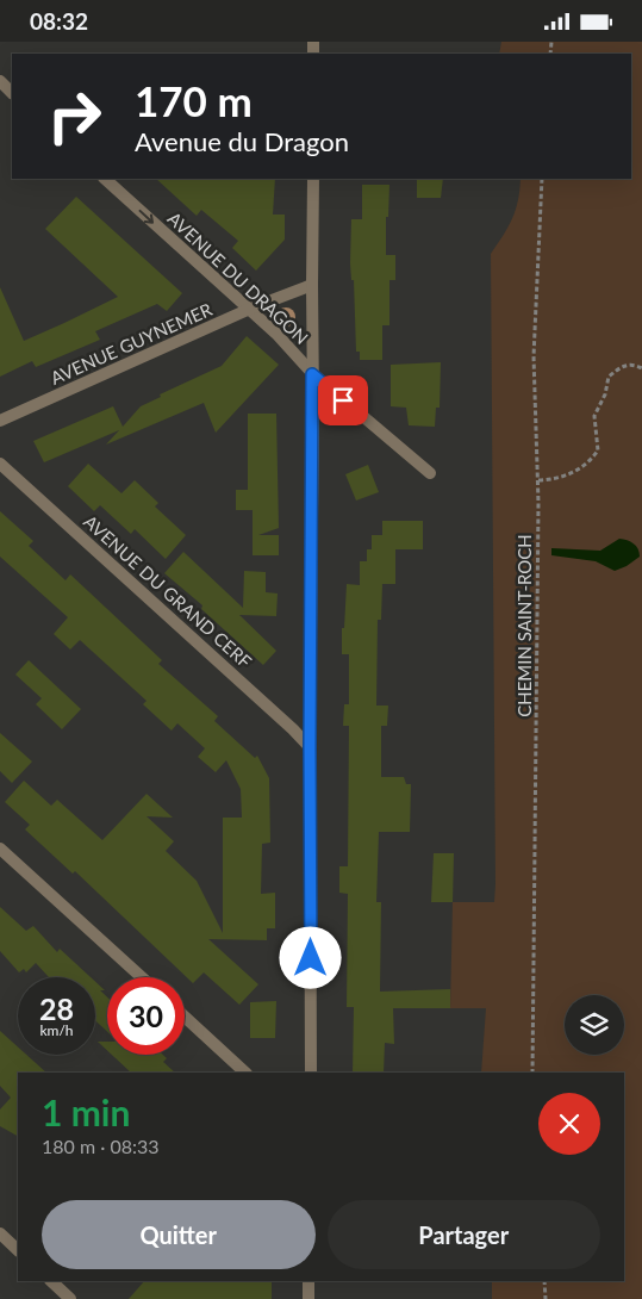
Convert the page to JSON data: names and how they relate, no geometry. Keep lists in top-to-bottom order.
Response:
{
  "streets": {
    "street": ["AVENUE DU DRAGON", "AVENUE GUYNEMER", "AVENUE DU GRAND CERF"],
    "path": ["CHEMIN SAINT-ROCH"]
  },
  "crossings": [
    ["AVENUE DU DRAGON", "AVENUE GUYNEMER"]
  ],
  "one_way": ["AVENUE DU DRAGON"],
  "page": {
    "status": "08:32",
    "turn": ["170 m", "Avenue du Dragon"],
    "speed": "28 km/h",
    "limit": "30",
    "heading": ["1 min", "180 m · 08:33"],
    "buttons": ["Quitter", "Partager"]
  }
}
